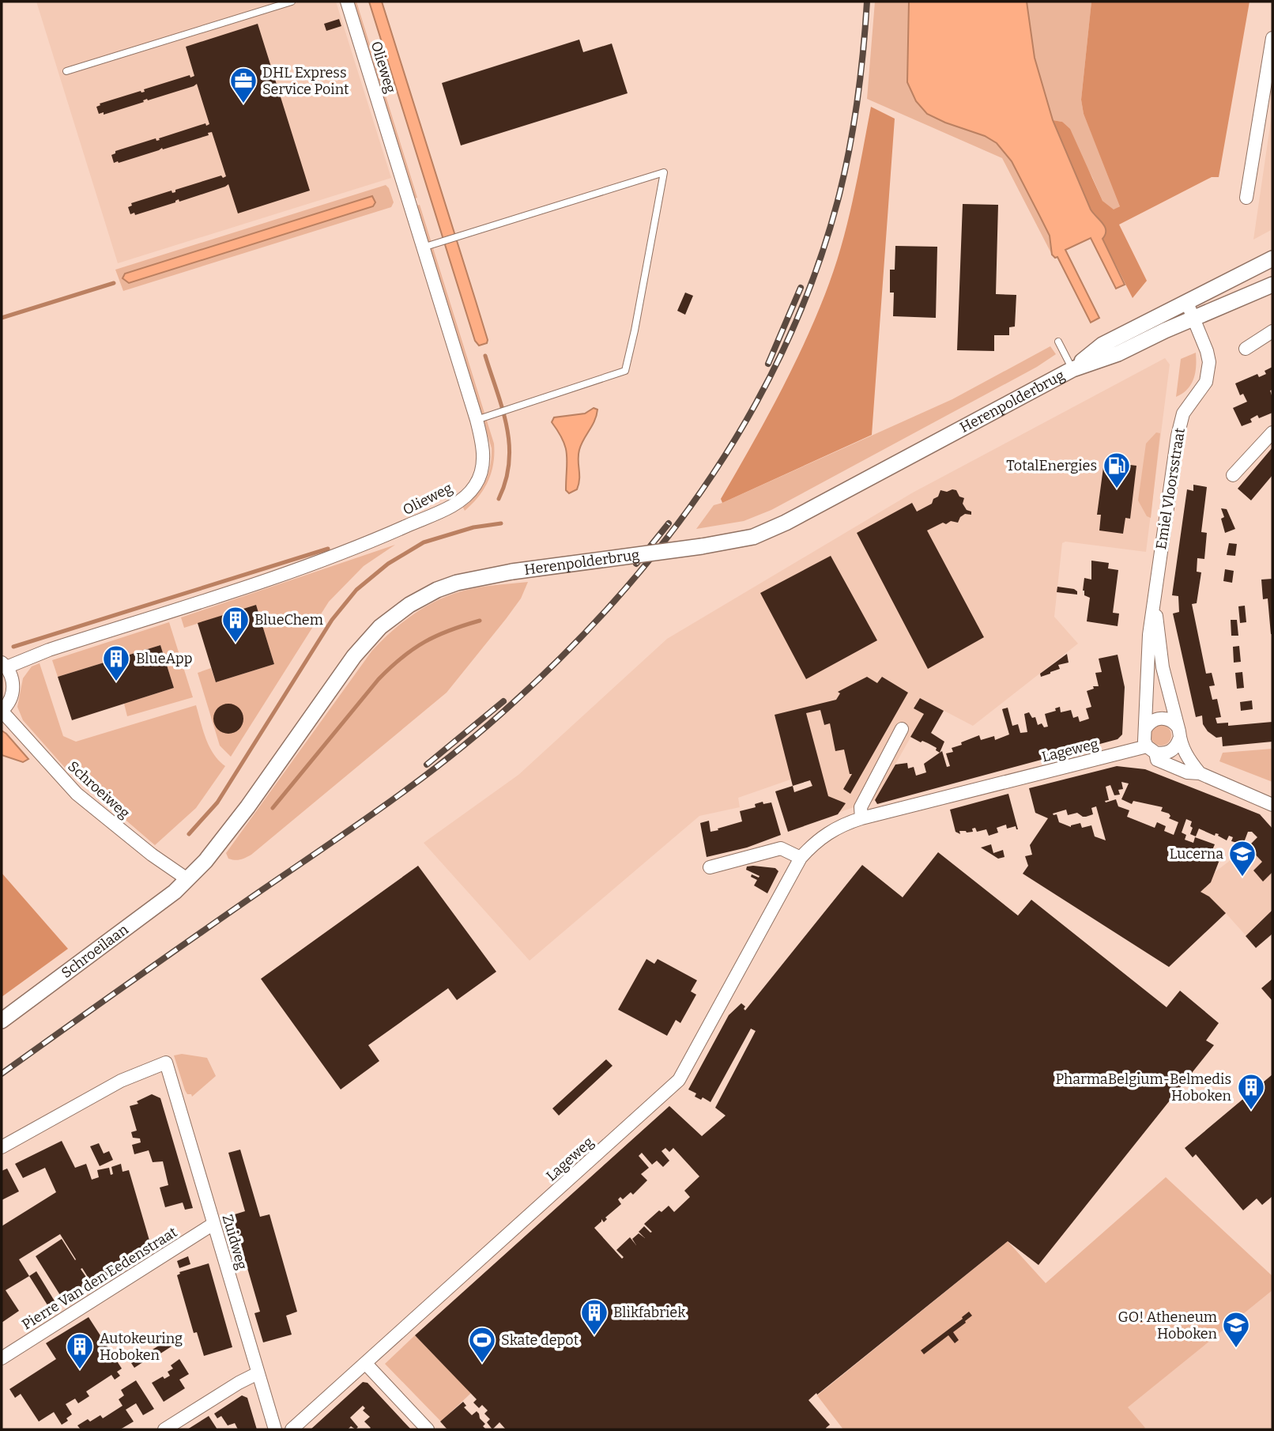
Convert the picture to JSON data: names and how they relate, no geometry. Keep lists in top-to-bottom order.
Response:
{
  "streets": {
    "street": [
      "Olieweg",
      "Herenpolderbrug",
      "Emiel Vloorsstraat",
      "Lageweg",
      "Schroeiweg",
      "Schroeilaan",
      "Zuidweg",
      "Pierre Van den Eedenstraat"
    ]
  },
  "crossings": [
    ["Herenpolderbrug", "Emiel Vloorsstraat"],
    ["Herenpolderbrug", "Schroeiweg"],
    ["Herenpolderbrug", "Schroeilaan"],
    ["Emiel Vloorsstraat", "Lageweg"],
    ["Schroeiweg", "Schroeilaan"],
    ["Zuidweg", "Pierre Van den Eedenstraat"]
  ],
  "places": {
    "office": ["DHL Express Service Point"],
    "fuel station": ["TotalEnergies"],
    "building": [
      "BlueChem",
      "BlueApp",
      "PharmaBelgium-Belmedis Hoboken",
      "Blikfabriek",
      "Autokeuring Hoboken"
    ],
    "school or university": ["Lucerna", "GO! Atheneum Hoboken"],
    "sports": ["Skate depot"]
  }
}
